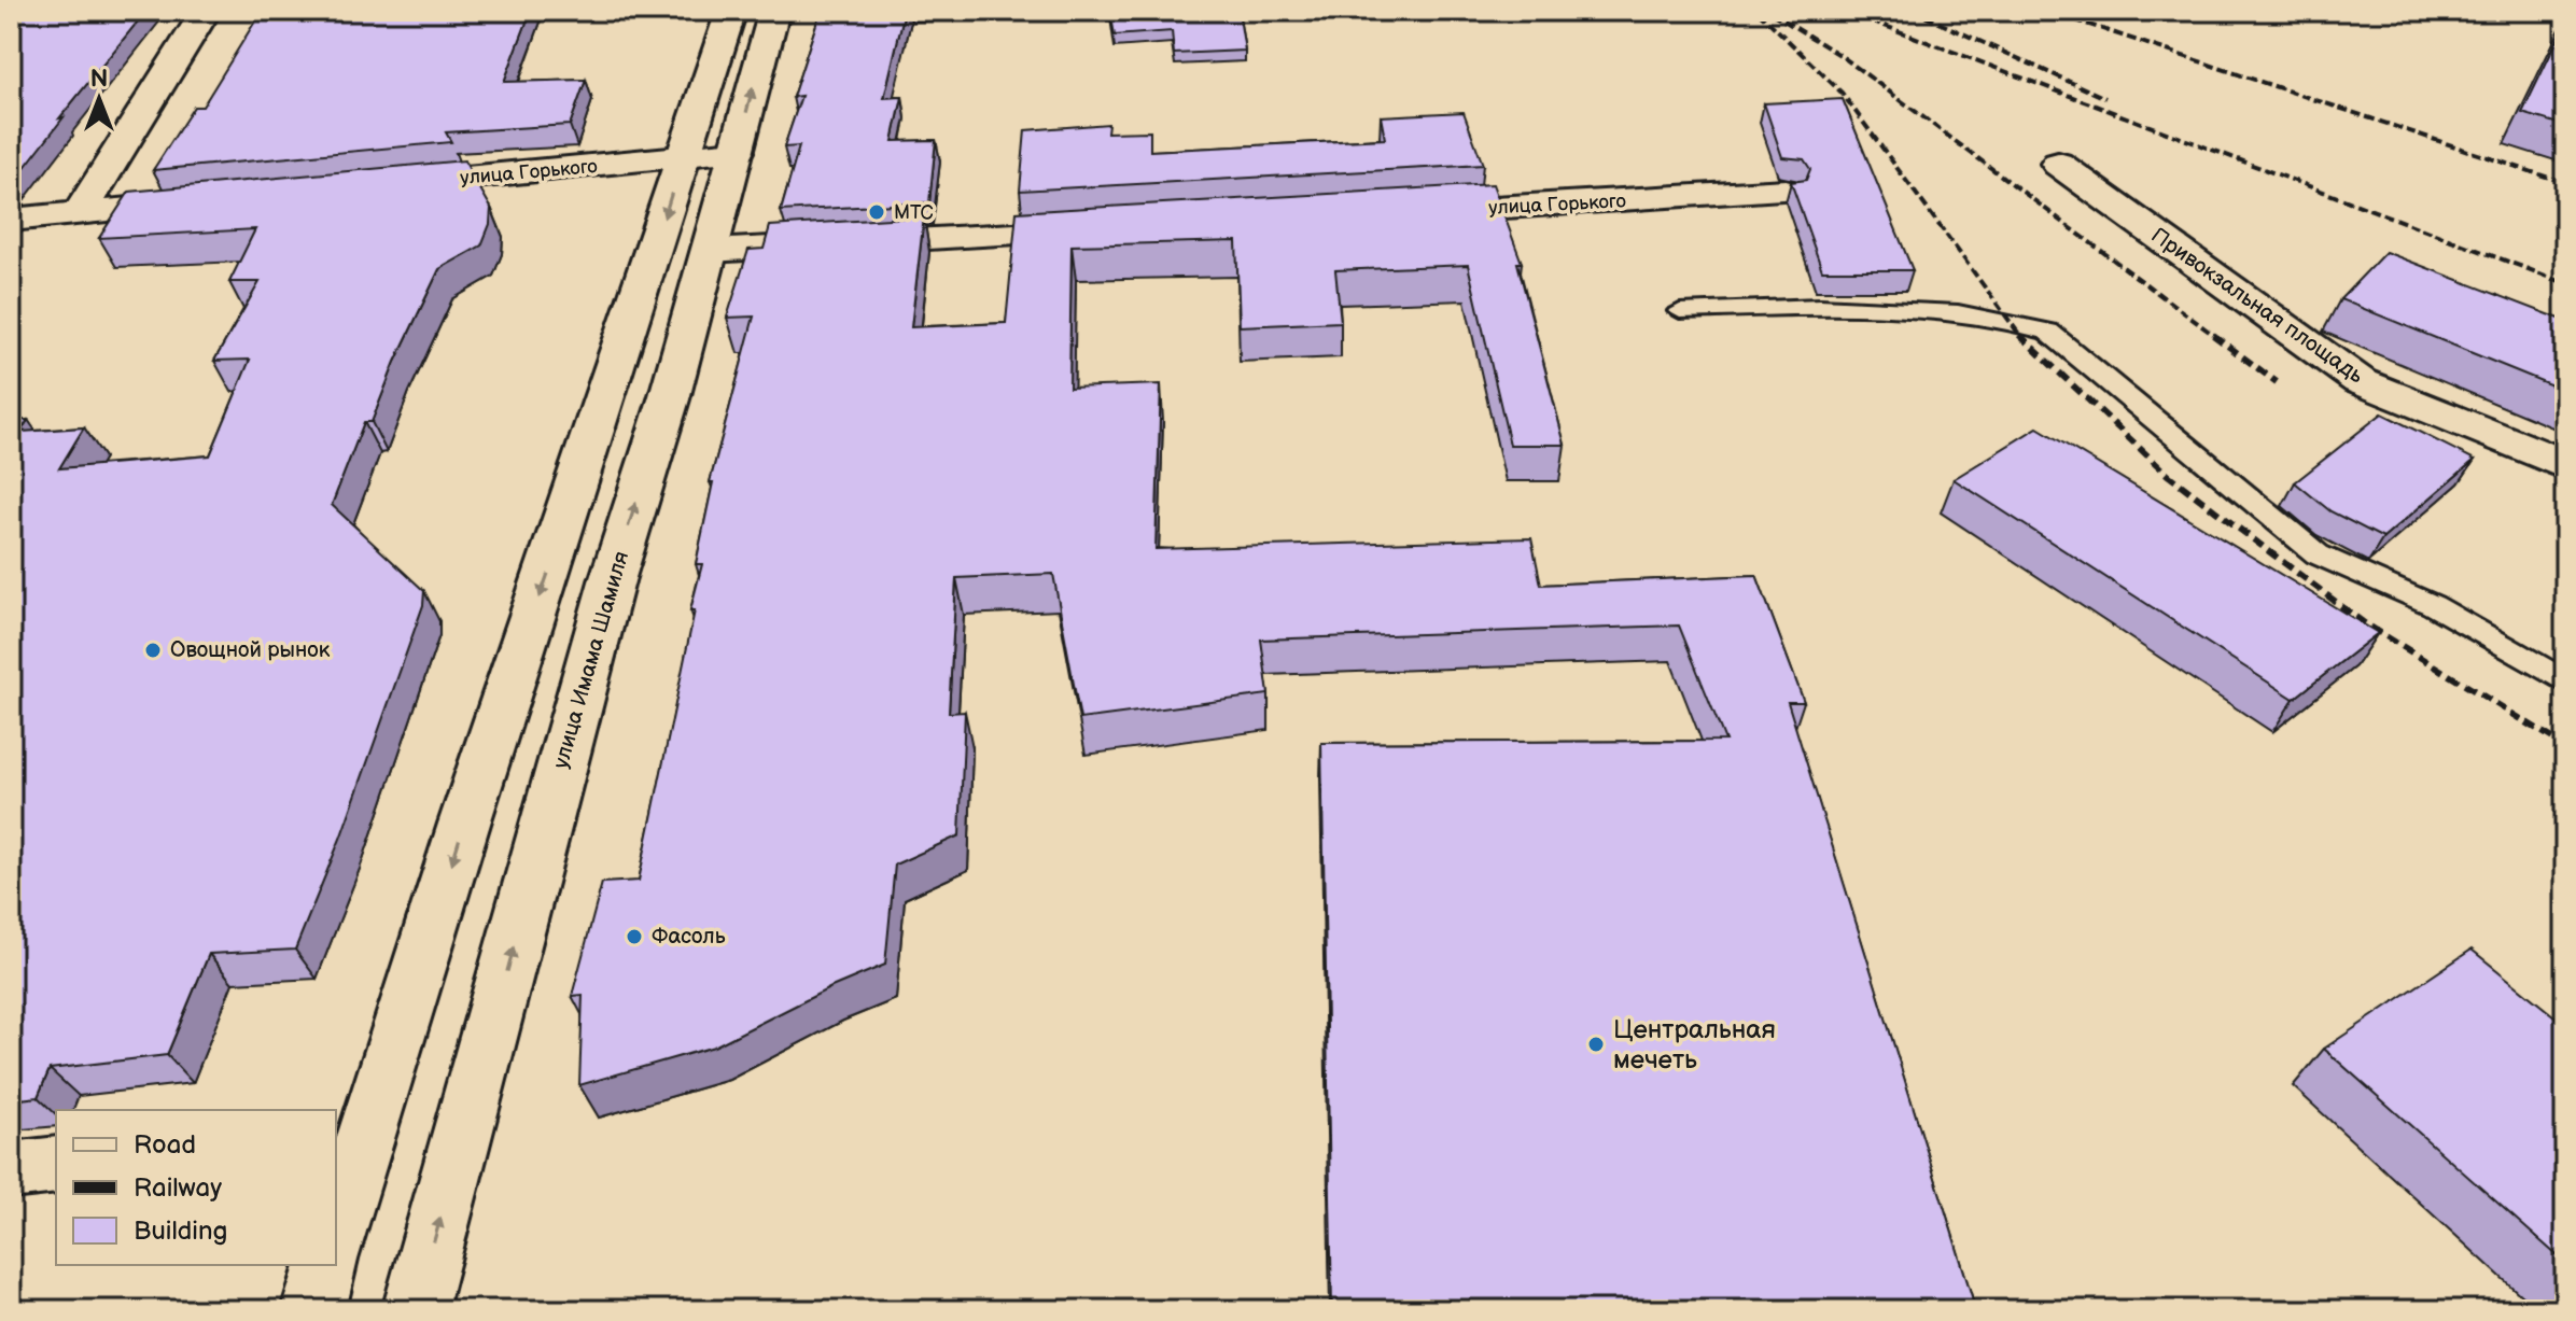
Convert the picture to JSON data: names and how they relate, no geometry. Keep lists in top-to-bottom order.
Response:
{
  "streets": {
    "main road": ["улица Горького", "Привокзальная площадь", "улица Имама Шамиля"]
  },
  "crossings": [
    ["улица Горького", "улица Имама Шамиля"]
  ],
  "places": [
    "МТС",
    "Овощной рынок",
    "Фасоль",
    "Центральная мечеть"
  ],
  "legend": ["Road", "Railway", "Building"],
  "north": "top"
}
